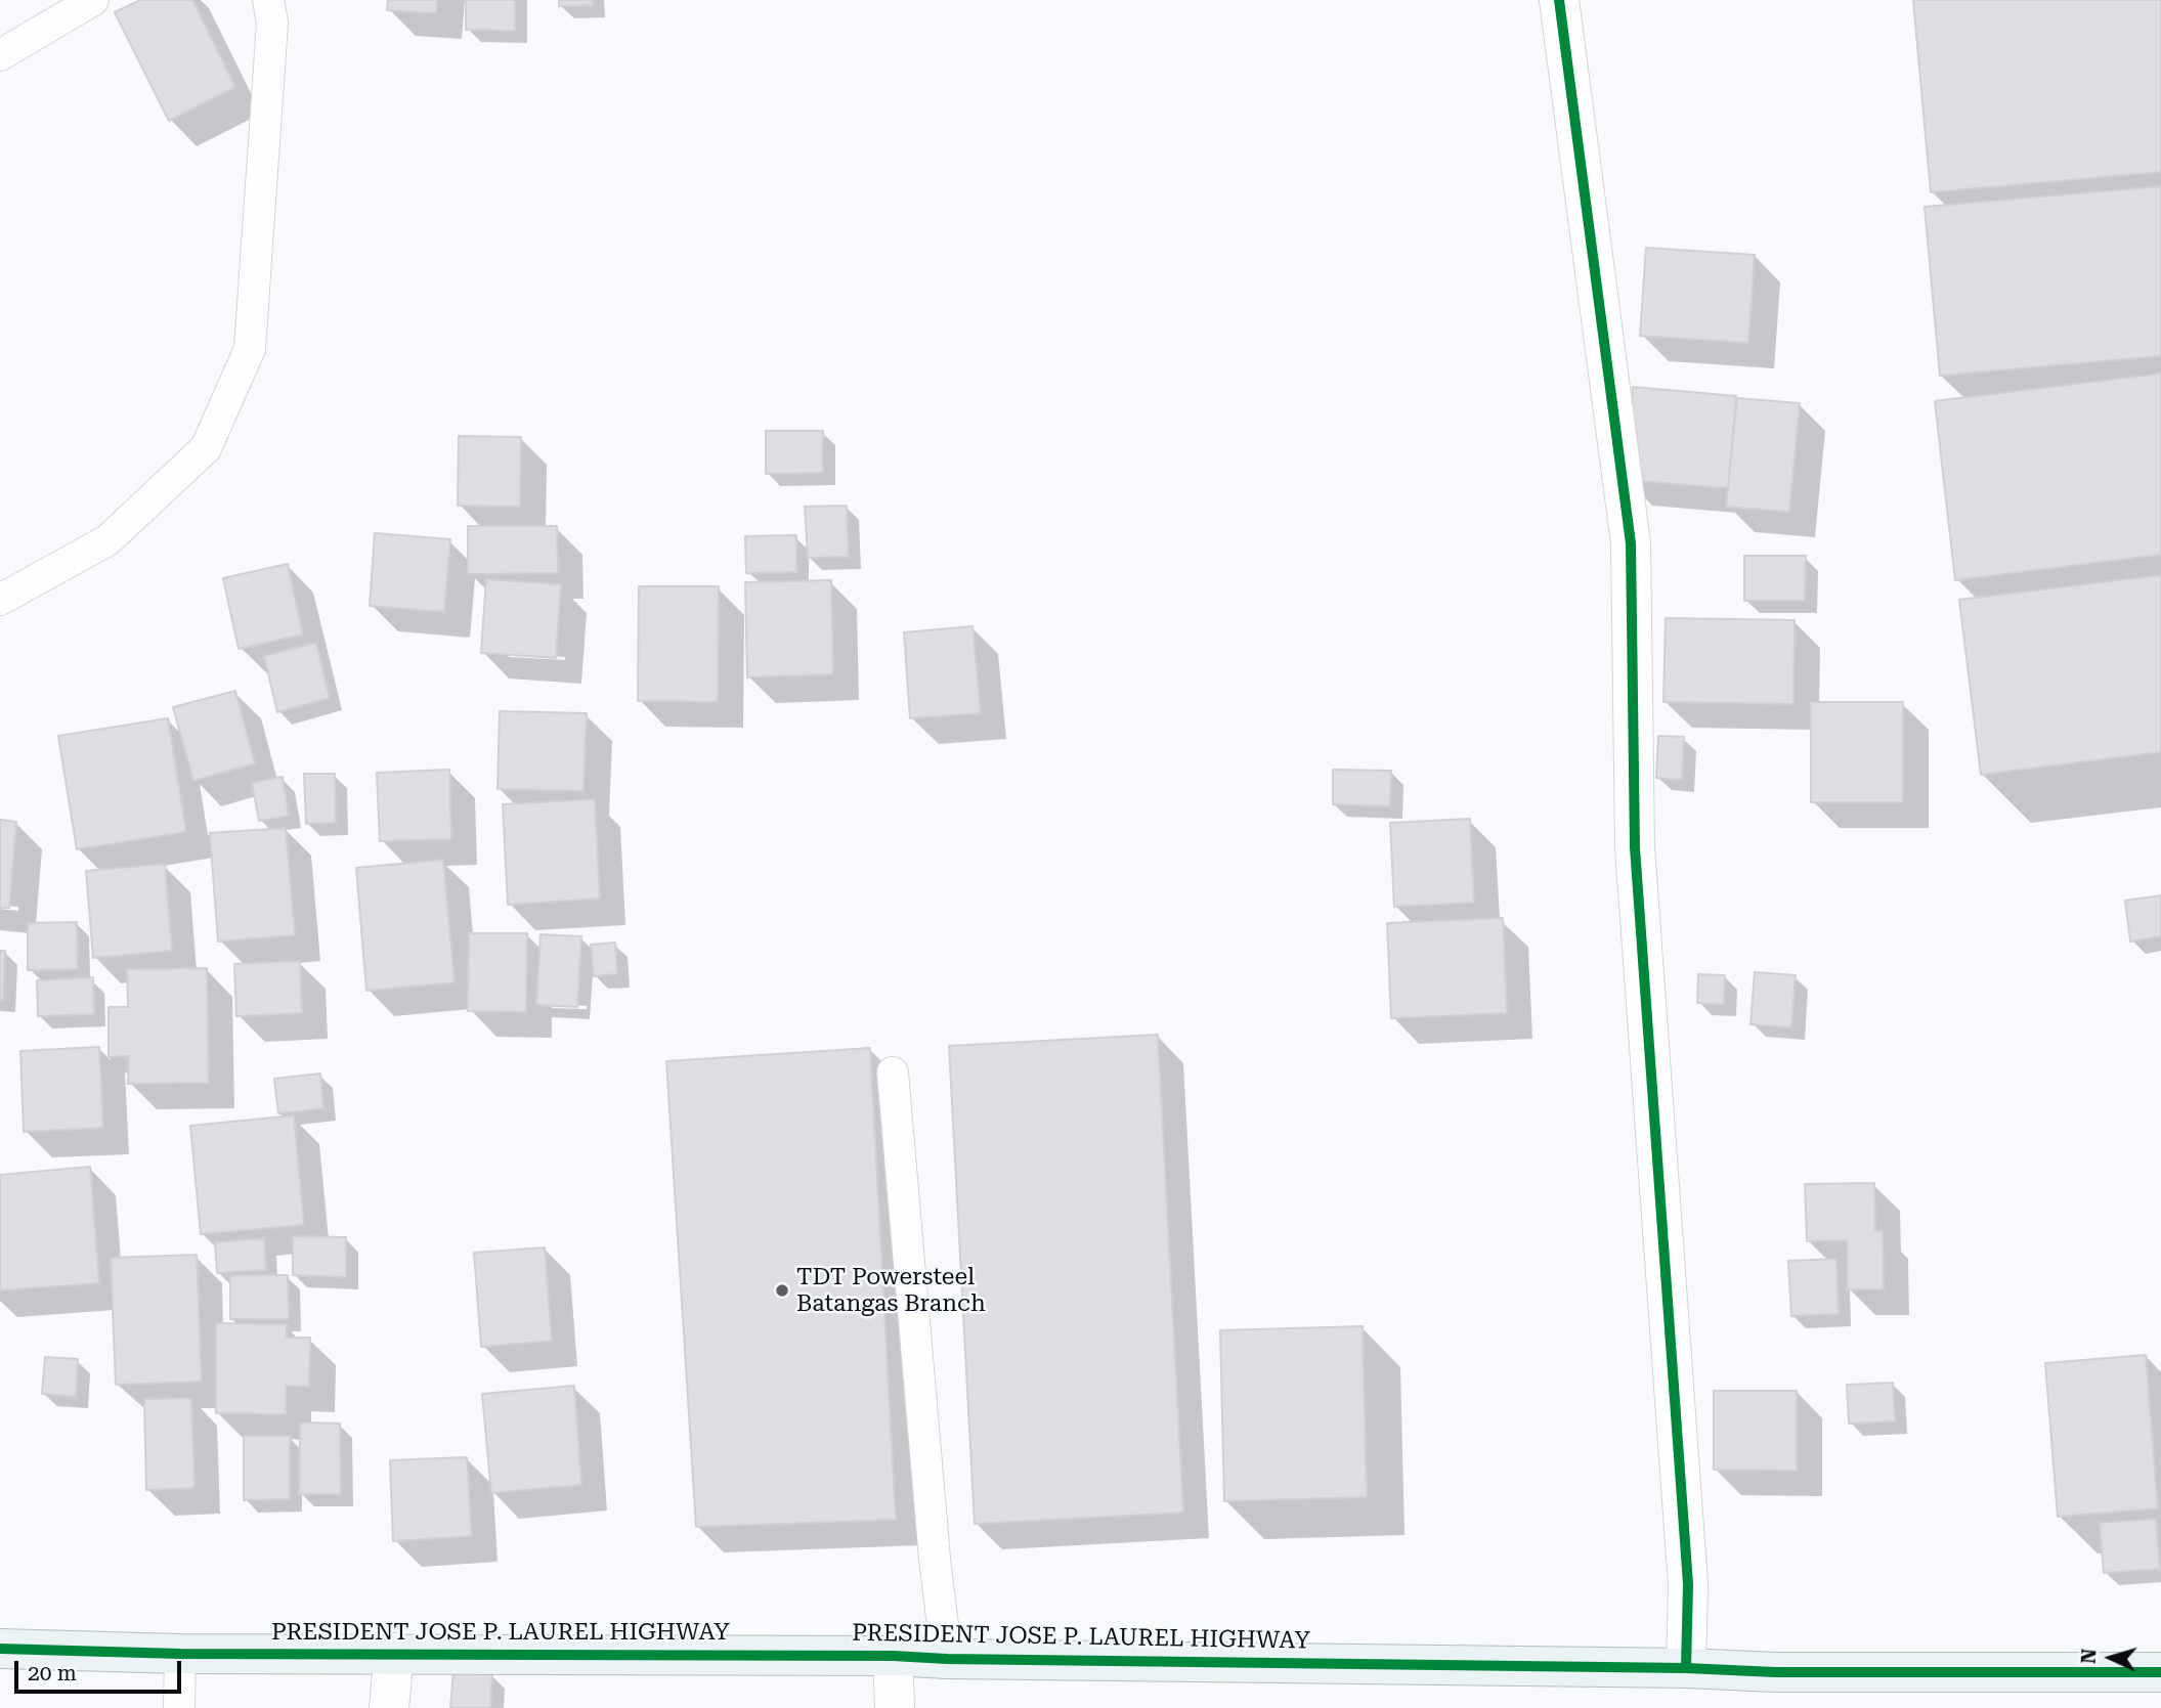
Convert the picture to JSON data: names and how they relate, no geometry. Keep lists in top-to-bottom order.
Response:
{
  "streets": {
    "highway": ["PRESIDENT JOSE P. LAUREL HIGHWAY"]
  },
  "places": ["TDT Powersteel Batangas Branch"],
  "scale_bar": "20 m",
  "north": "left"
}
